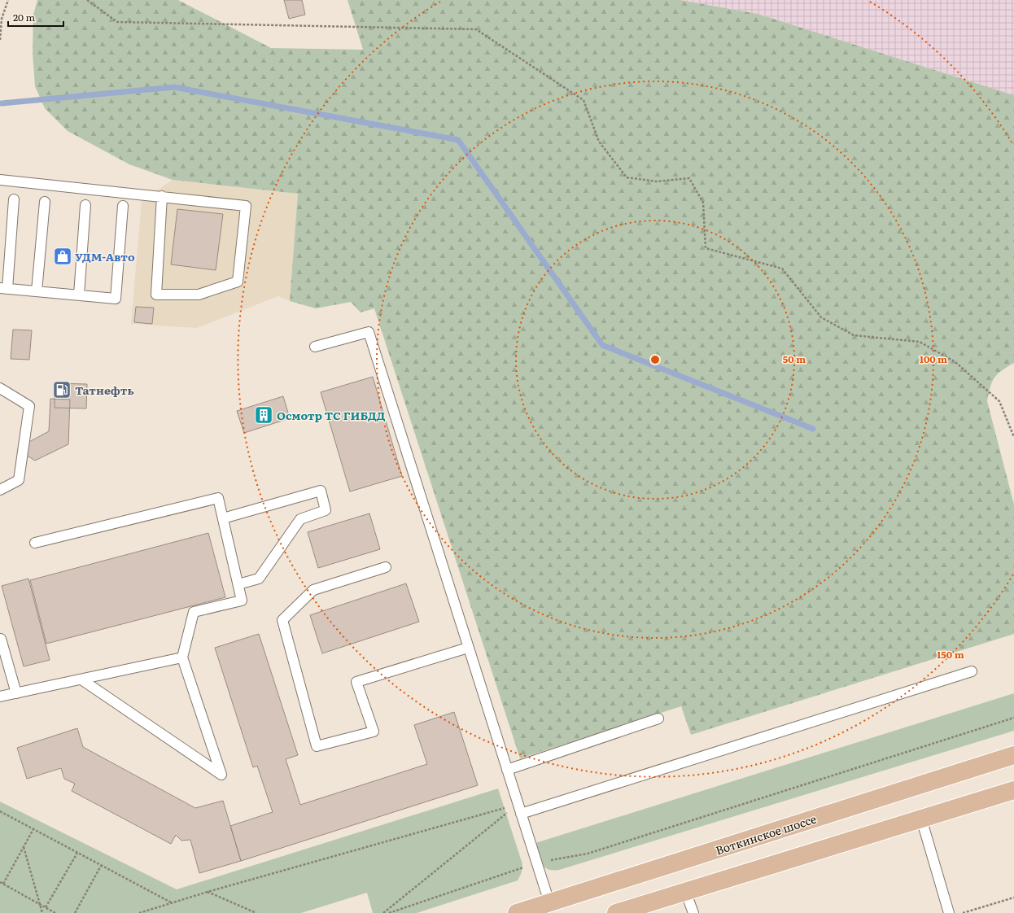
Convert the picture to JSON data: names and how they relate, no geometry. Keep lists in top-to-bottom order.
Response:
{
  "streets": {
    "main road": ["Воткинское шоссе"]
  },
  "places": {
    "shop": ["УДМ-Авто"],
    "fuel station": ["Татнефть"],
    "building": ["Осмотр ТС ГИБДД"]
  },
  "scale_bar": "20 m",
  "rings": ["50 m", "100 m", "150 m"]
}
